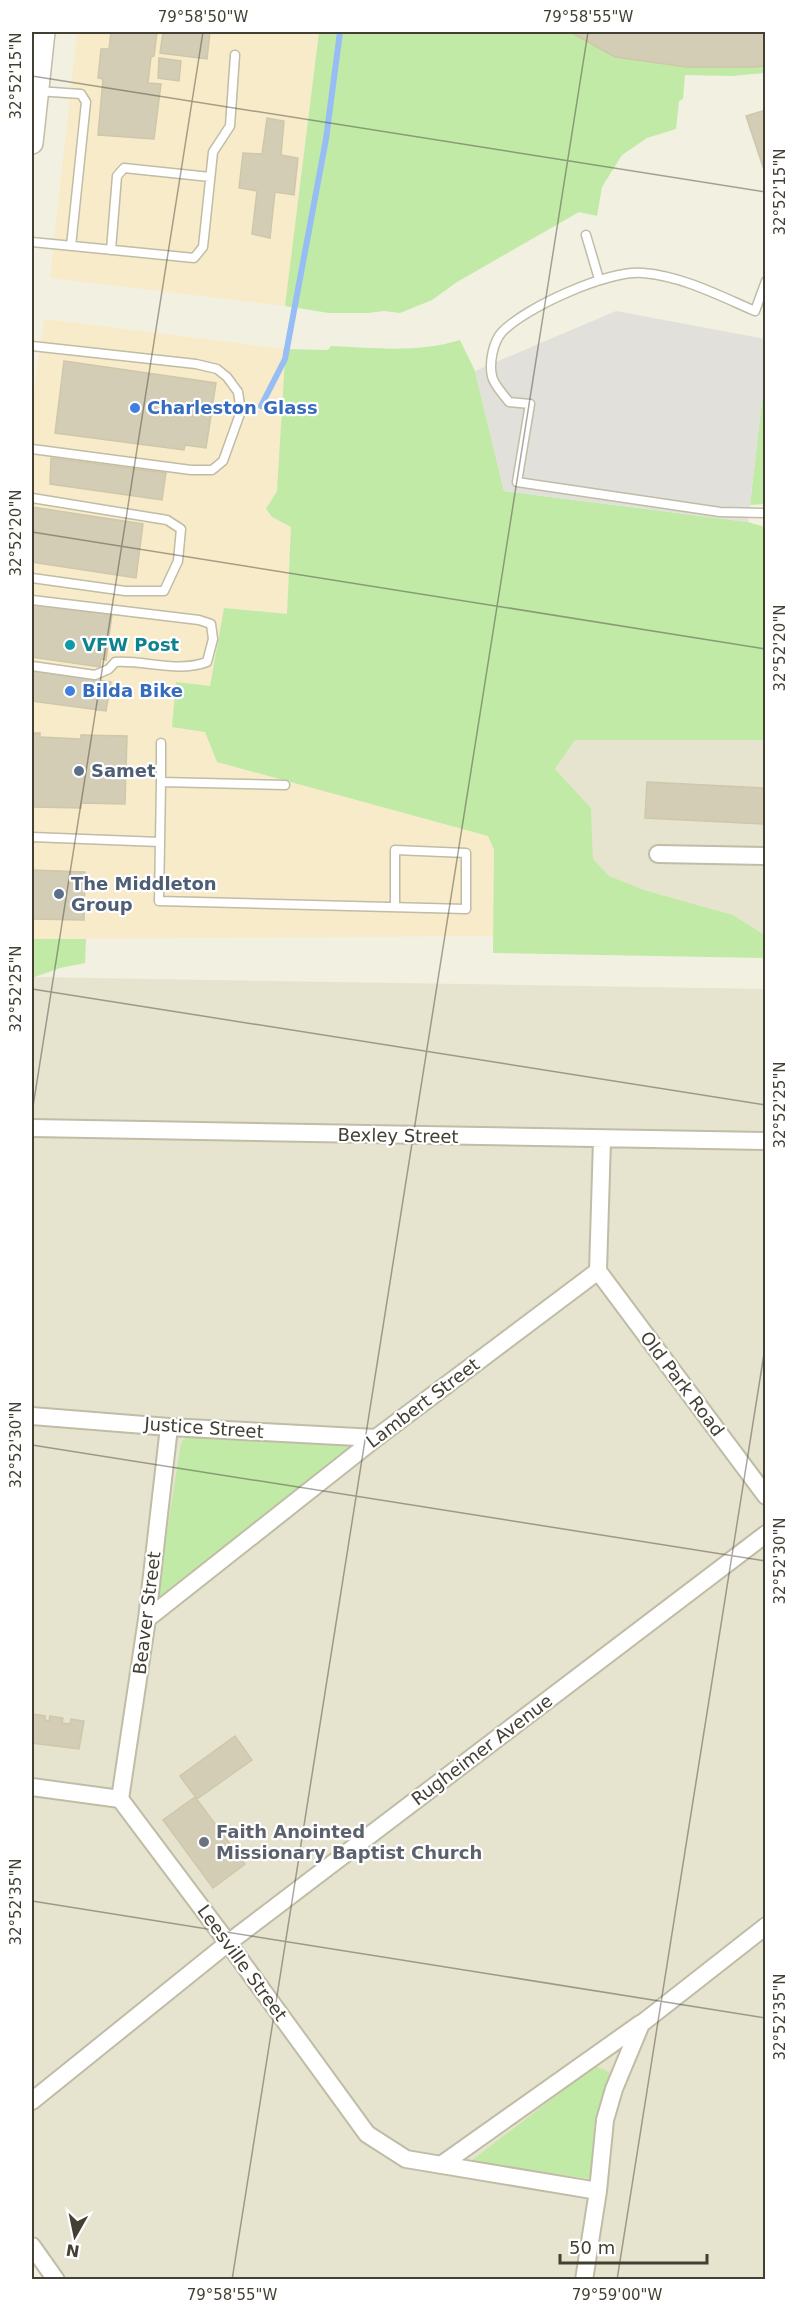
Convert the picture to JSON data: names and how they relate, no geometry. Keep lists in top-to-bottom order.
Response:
{
  "streets": {
    "street": [
      "Bexley Street",
      "Old Park Road",
      "Lambert Street",
      "Justice Street",
      "Beaver Street",
      "Rugheimer Avenue",
      "Leesville Street"
    ]
  },
  "crossings": [
    ["Old Park Road", "Lambert Street"],
    ["Lambert Street", "Justice Street"],
    ["Lambert Street", "Beaver Street"],
    ["Justice Street", "Beaver Street"],
    ["Beaver Street", "Leesville Street"],
    ["Rugheimer Avenue", "Leesville Street"]
  ],
  "places": [
    "Charleston Glass",
    "VFW Post",
    "Bilda Bike",
    "Samet",
    "The Middleton Group",
    "Faith Anointed Missionary Baptist Church"
  ],
  "scale_bar": "50 m",
  "north": "bottom",
  "coordinates": [
    "79°58'50\"W",
    "79°58'55\"W",
    "32°52'15\"N",
    "32°52'20\"N",
    "32°52'25\"N",
    "32°52'30\"N",
    "32°52'35\"N",
    "79°59'00\"W"
  ]
}
